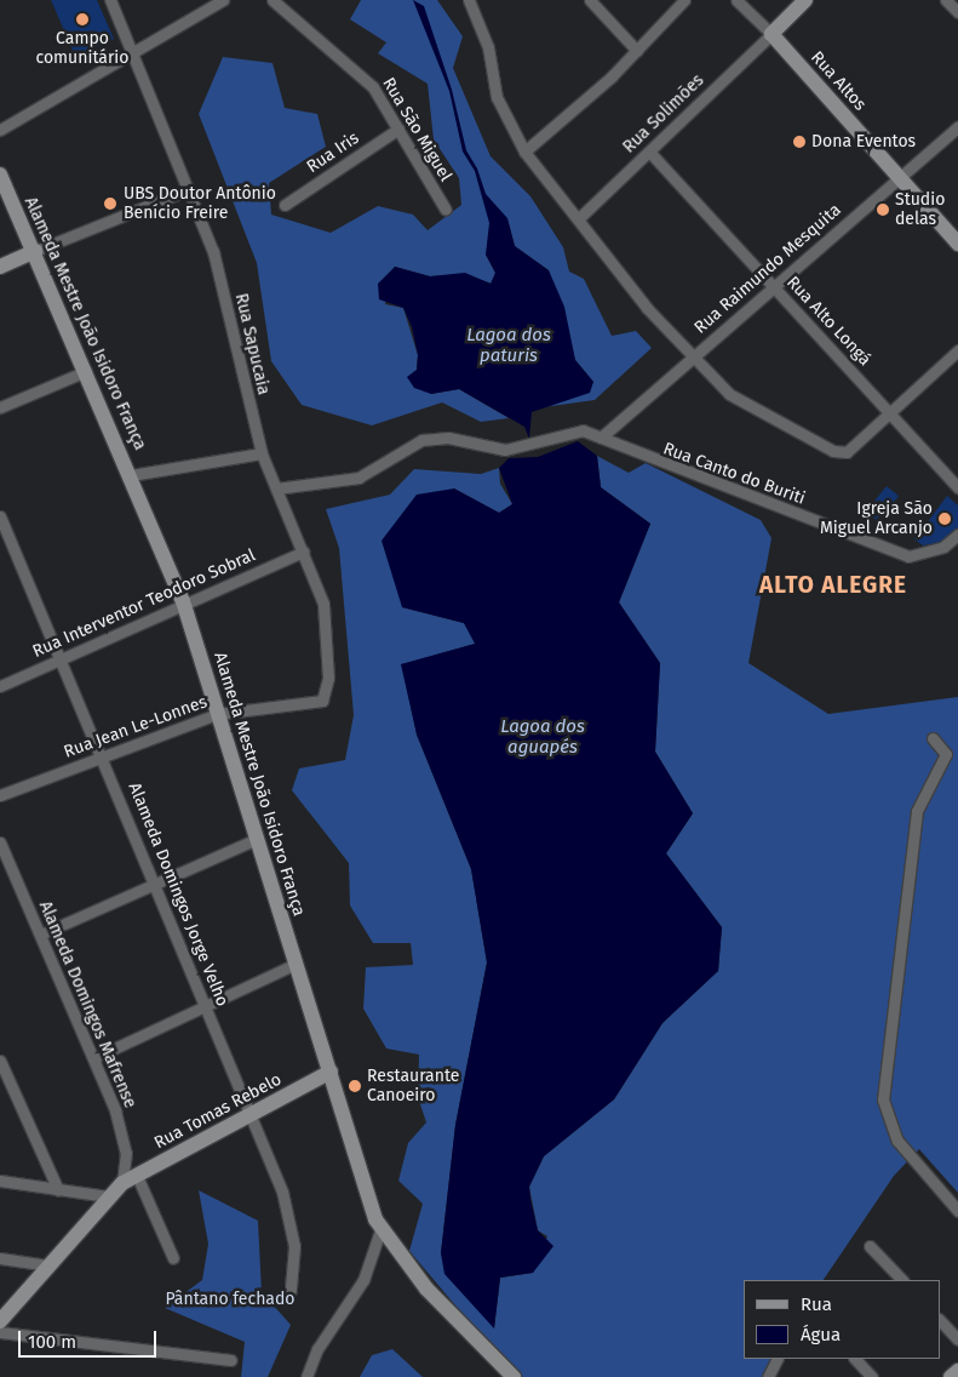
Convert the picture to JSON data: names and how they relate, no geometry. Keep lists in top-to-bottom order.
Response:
{
  "streets": {
    "main road": ["Rua Altos", "Alameda Mestre João Isidoro França", "Rua Tomas Rebelo"],
    "street": [
      "Rua Solimões",
      "Rua São Miguel",
      "Rua Iris",
      "Rua Raimundo Mesquita",
      "Rua Alto Longá",
      "Rua Sapucaia",
      "Rua Canto do Buriti",
      "Rua Interventor Teodoro Sobral",
      "Rua Jean Le-Lonnes",
      "Alameda Domingos Jorge Velho",
      "Alameda Domingos Mafrense"
    ]
  },
  "crossings": [
    ["Rua Altos", "Rua Solimões"],
    ["Rua Altos", "Rua Raimundo Mesquita"],
    ["Rua Solimões", "Rua Alto Longá"],
    ["Rua São Miguel", "Rua Iris"],
    ["Rua Raimundo Mesquita", "Rua Alto Longá"],
    ["Rua Raimundo Mesquita", "Rua Canto do Buriti"],
    ["Alameda Mestre João Isidoro França", "Rua Interventor Teodoro Sobral"],
    ["Alameda Mestre João Isidoro França", "Rua Jean Le-Lonnes"],
    ["Alameda Mestre João Isidoro França", "Rua Tomas Rebelo"],
    ["Rua Sapucaia", "Rua Canto do Buriti"],
    ["Rua Sapucaia", "Rua Interventor Teodoro Sobral"],
    ["Rua Sapucaia", "Rua Jean Le-Lonnes"],
    ["Rua Interventor Teodoro Sobral", "Alameda Domingos Jorge Velho"],
    ["Rua Jean Le-Lonnes", "Alameda Domingos Jorge Velho"],
    ["Alameda Domingos Jorge Velho", "Rua Tomas Rebelo"],
    ["Alameda Domingos Mafrense", "Rua Tomas Rebelo"]
  ],
  "districts": ["ALTO ALEGRE"],
  "water": ["Lagoa dos paturis", "Lagoa dos aguapés"],
  "parks": ["Pântano fechado"],
  "places": [
    "Campo comunitário",
    "Dona Eventos",
    "UBS Doutor Antônio Benício Freire",
    "Studio delas",
    "Igreja São Miguel Arcanjo",
    "Restaurante Canoeiro"
  ],
  "legend": ["Rua", "Água"],
  "scale_bar": "100 m"
}
